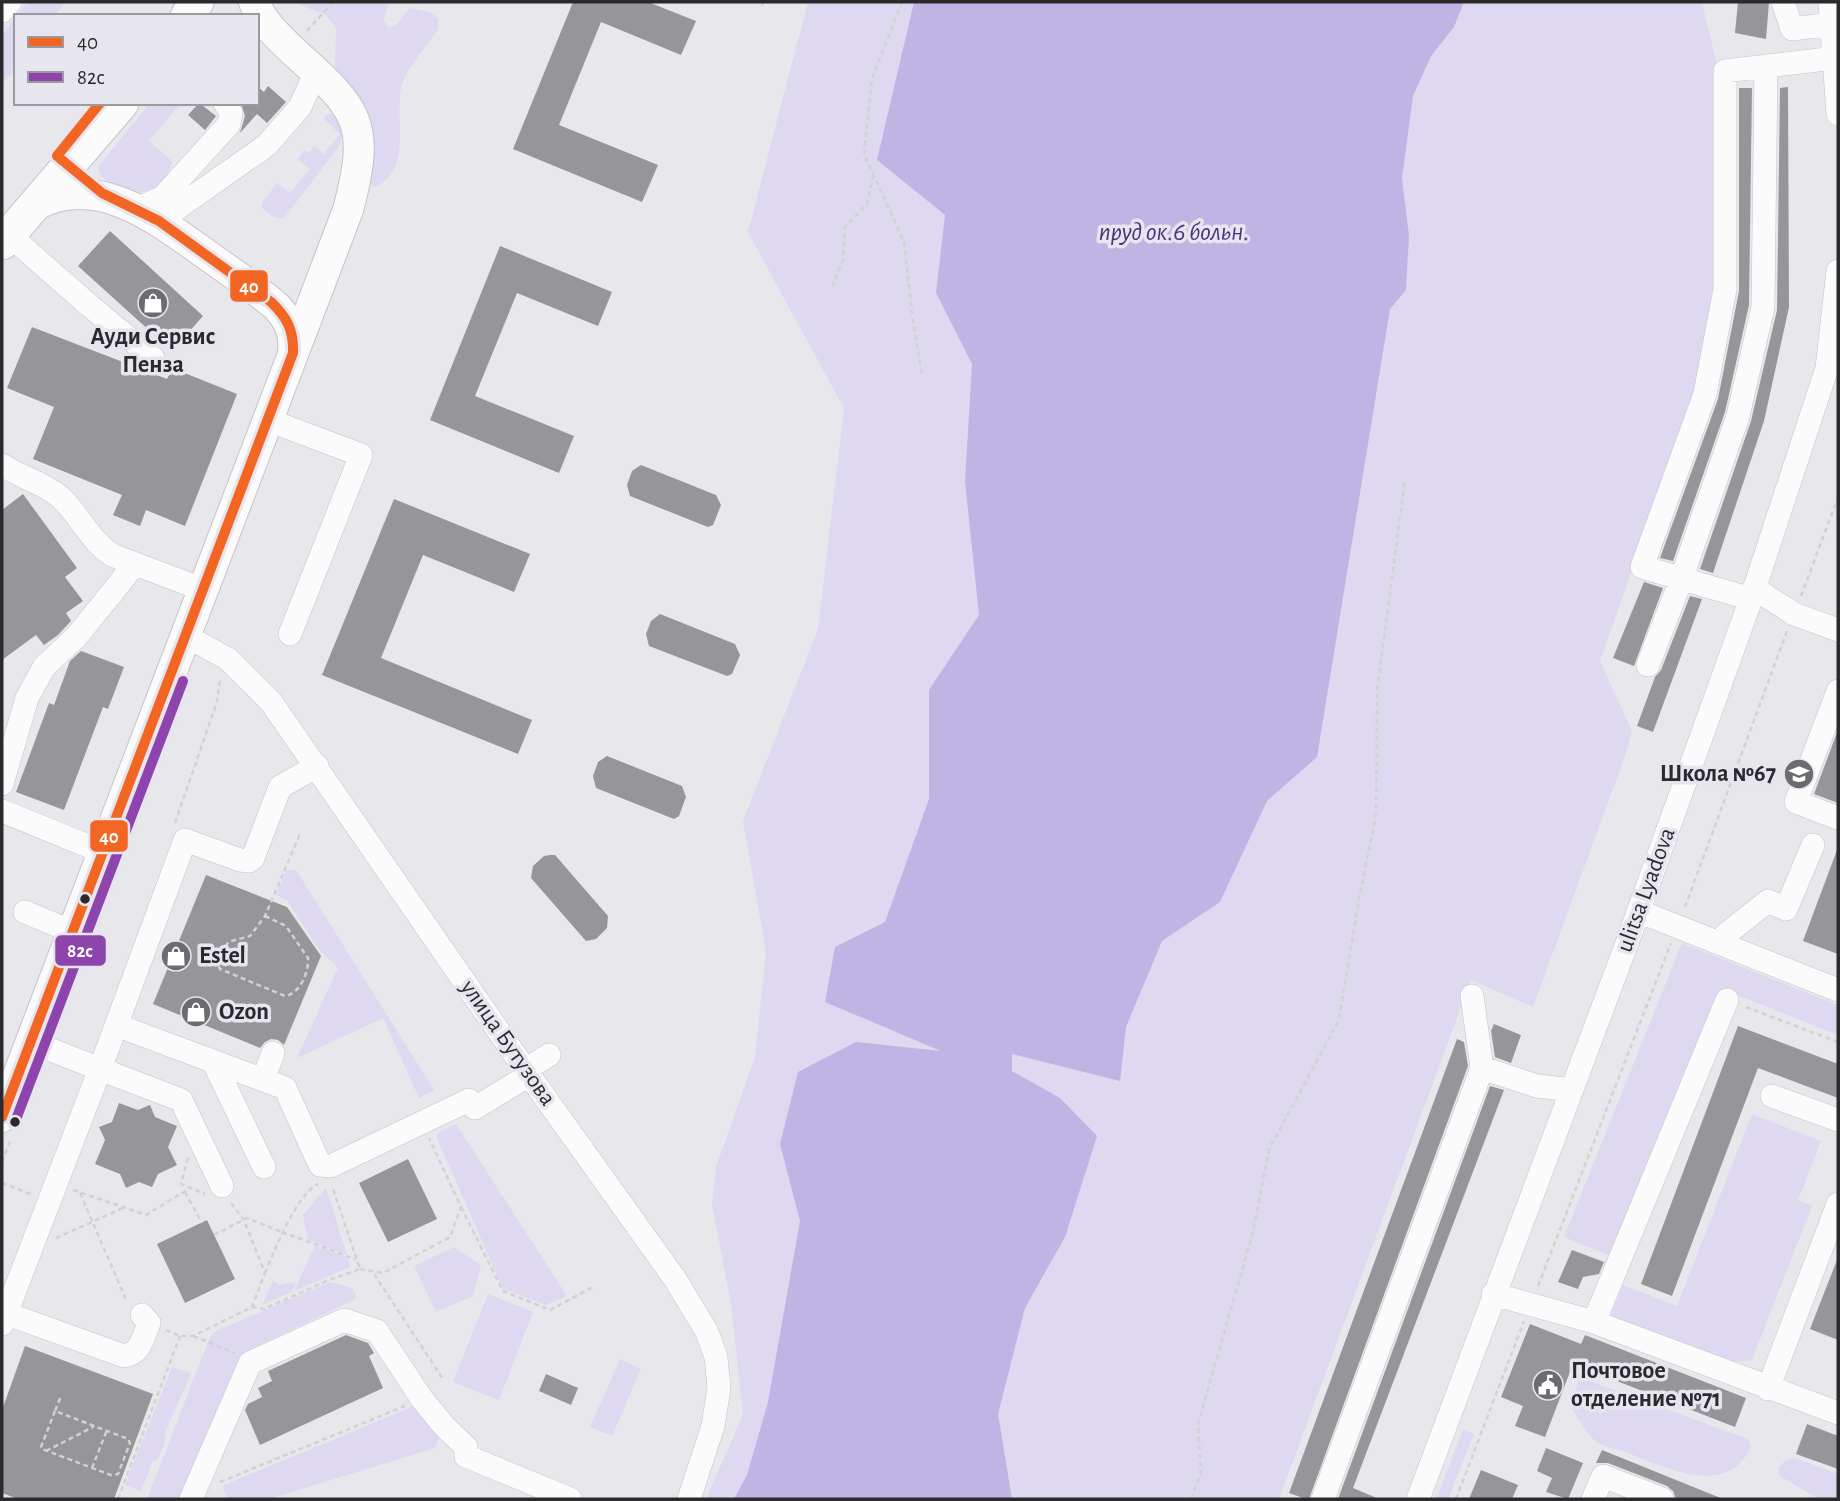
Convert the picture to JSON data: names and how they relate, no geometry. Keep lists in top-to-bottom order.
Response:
{
  "streets": {
    "street": ["ulitsa Lyadova", "улица Бутузова"]
  },
  "water": ["пруд ок.6 больн."],
  "places": {
    "shop": ["Ауди Сервис Пенза", "Estel", "Ozon"],
    "school or university": ["Школа №67"],
    "public building": ["Почтовое отделение №71"]
  },
  "lines": ["transit line 40", "transit line 82с"],
  "legend": ["40", "82с"]
}
